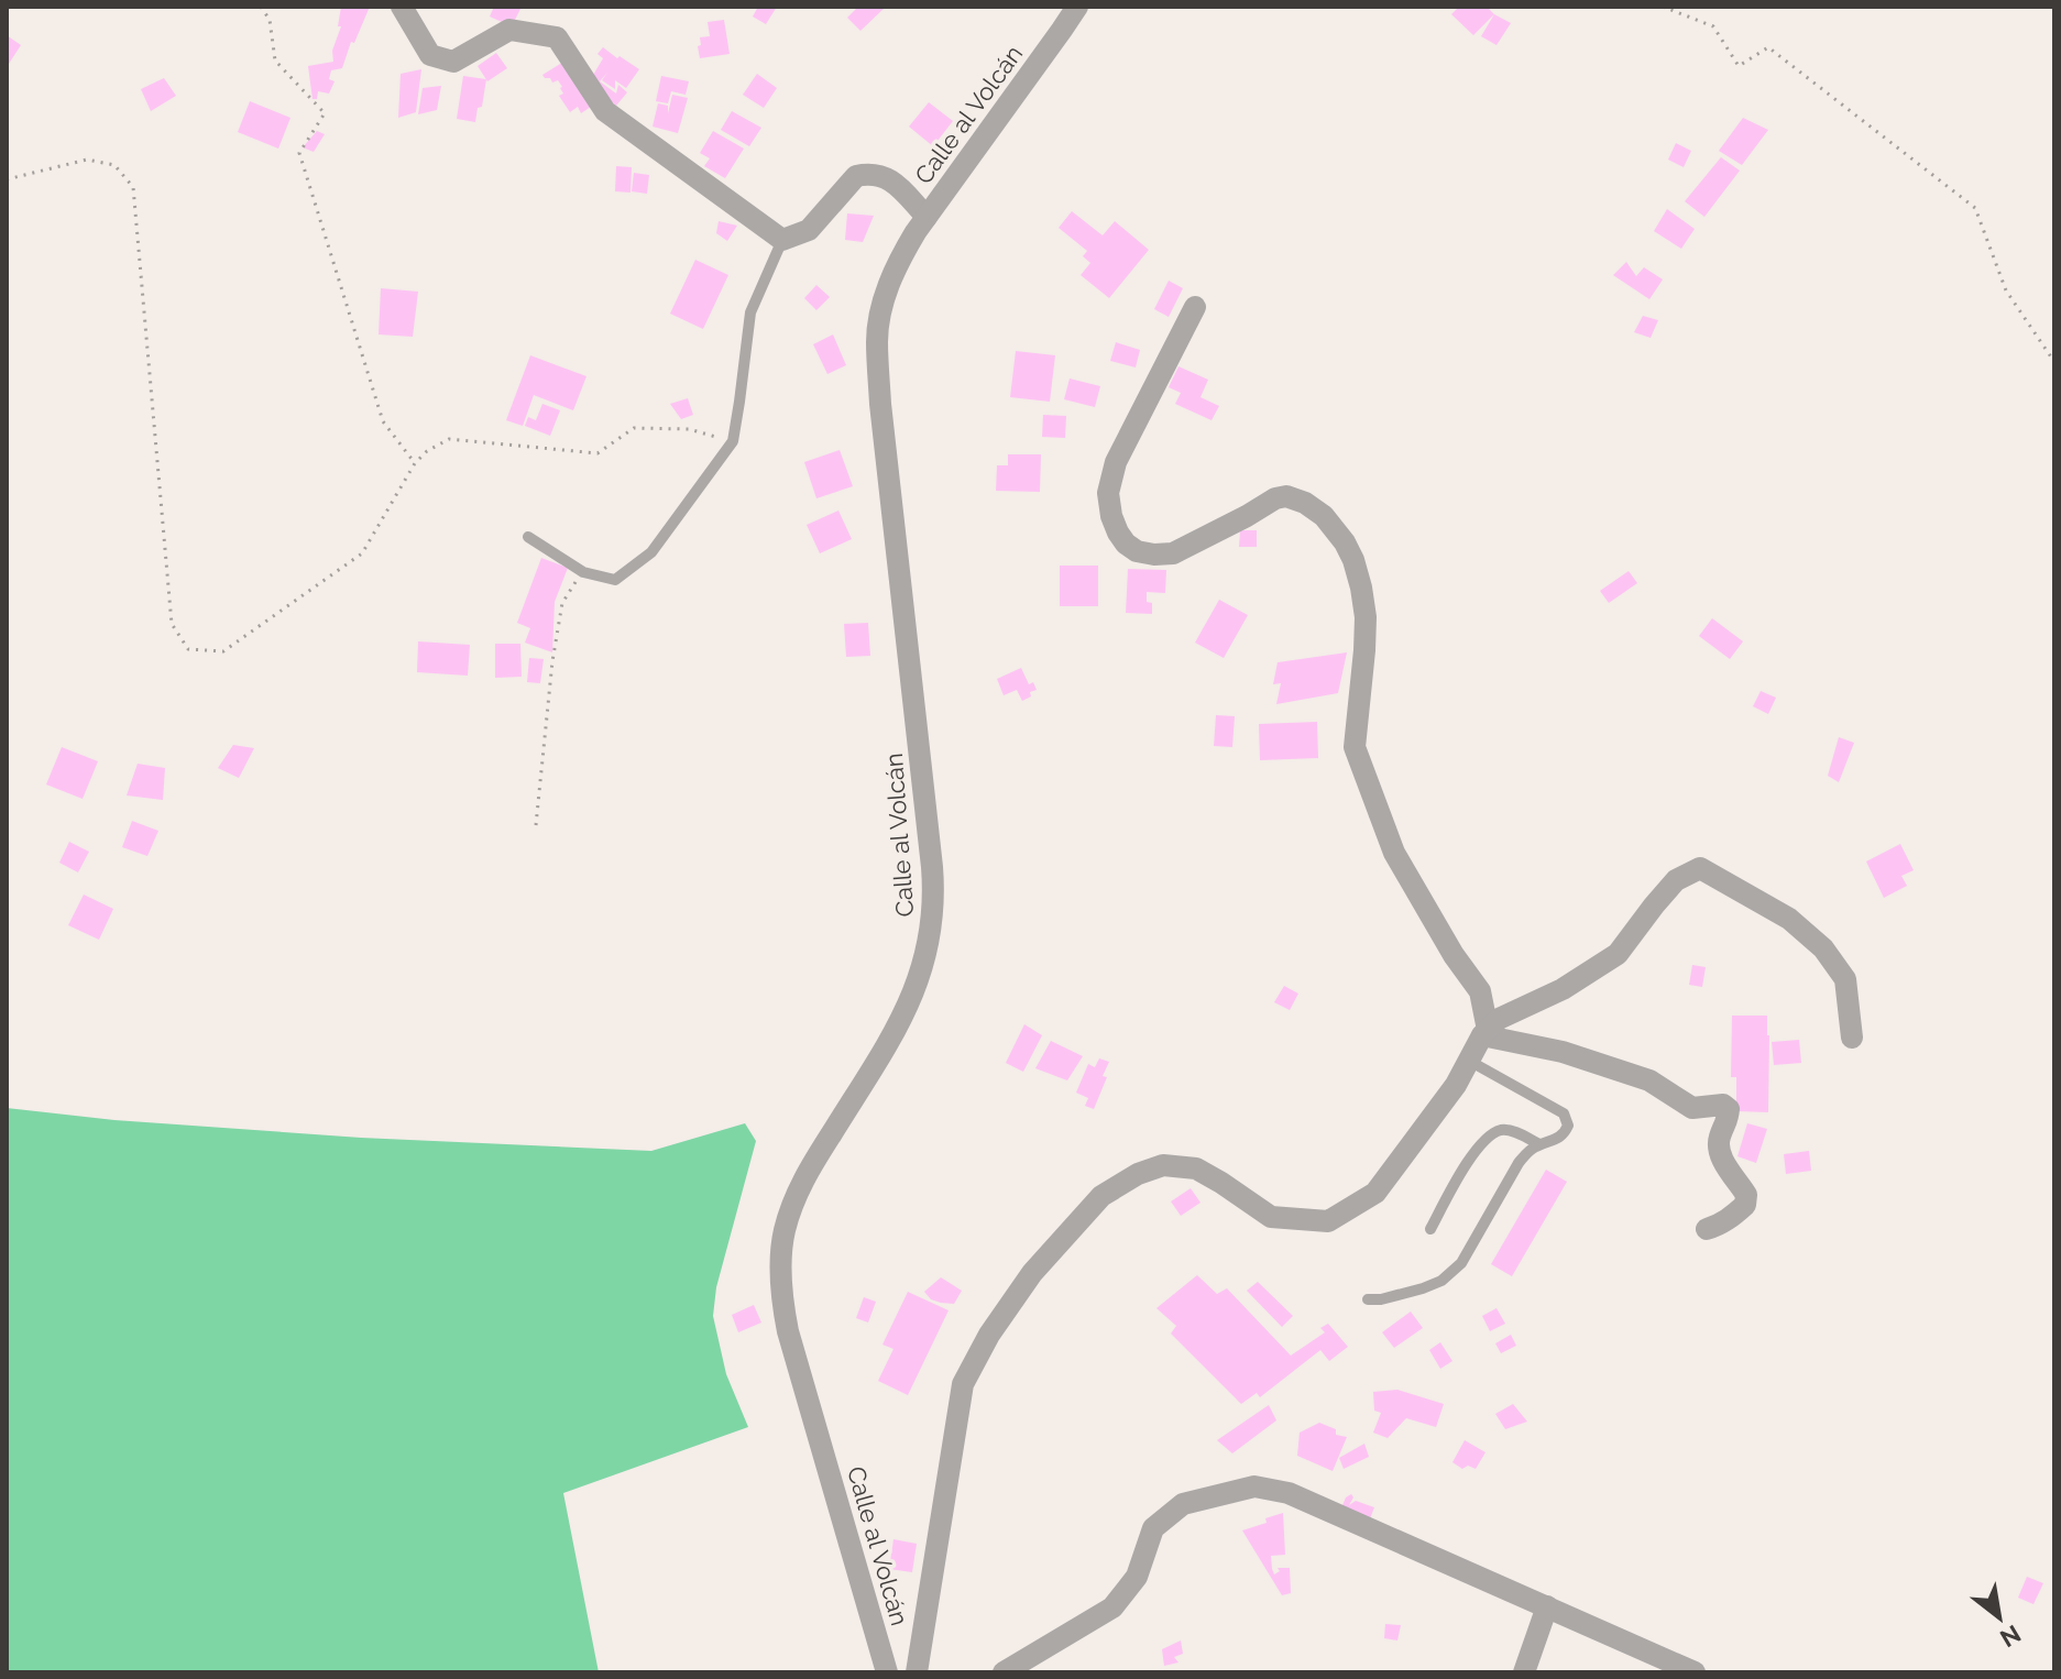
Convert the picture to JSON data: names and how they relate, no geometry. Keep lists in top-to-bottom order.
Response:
{
  "streets": {
    "street": ["Calle al Volcán"]
  },
  "north": "bottom right"
}
